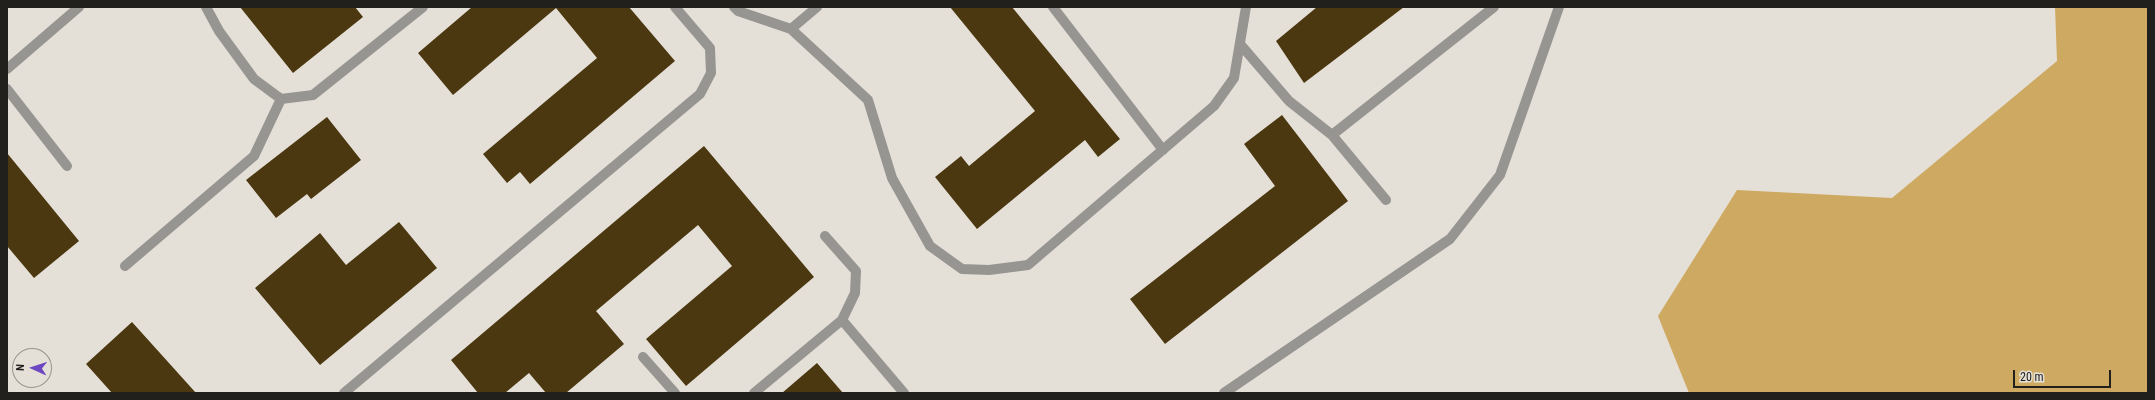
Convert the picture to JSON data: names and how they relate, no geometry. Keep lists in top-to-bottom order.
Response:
{
  "scale_bar": "20 m",
  "north": "left"
}
